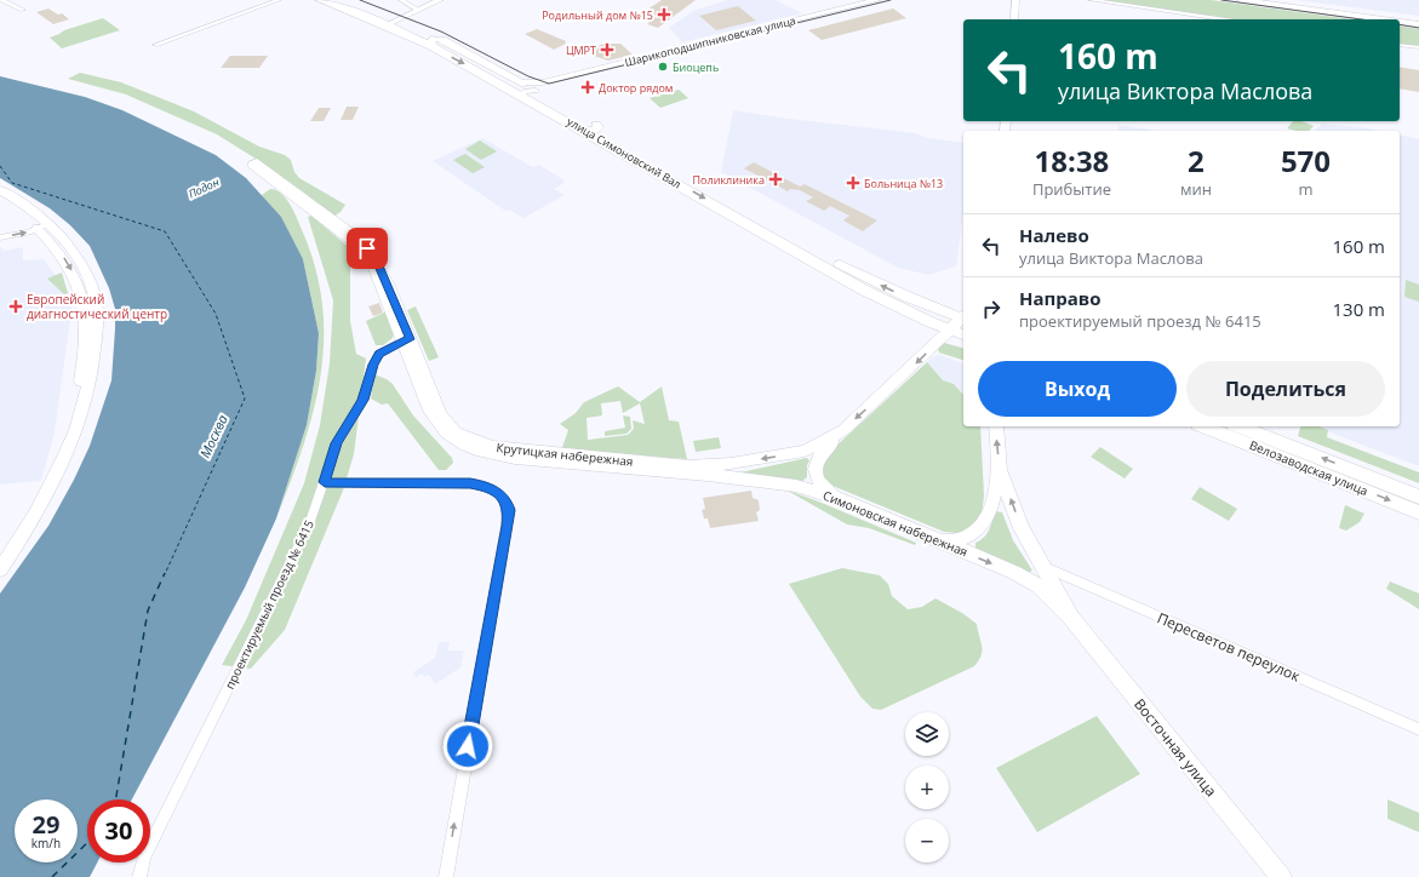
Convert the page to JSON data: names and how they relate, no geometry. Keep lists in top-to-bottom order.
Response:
{
  "streets": {
    "main road": [
      "Шарикоподшипниковская улица",
      "улица Симоновский Вал",
      "Крутицкая набережная",
      "Велозаводская улица",
      "Симоновская набережная",
      "Восточная улица"
    ],
    "street": ["проектируемый проезд № 6415", "Пересветов переулок"]
  },
  "crossings": [
    ["Крутицкая набережная", "Симоновская набережная"],
    ["Крутицкая набережная", "проектируемый проезд № 6415"],
    ["Симоновская набережная", "Восточная улица"],
    ["Пересветов переулок", "Восточная улица"]
  ],
  "one_way": ["Крутицкая набережная"],
  "water": ["Подон", "Москва"],
  "places": {
    "health": [
      "Родильный дом №15",
      "ЦМРТ",
      "Доктор рядом",
      "Поликлиника",
      "Больница №13",
      "Европейский диагностический центр"
    ],
    "other": ["Биоцепь"]
  },
  "page": {
    "turn": ["160 m", "улица Виктора Маслова"],
    "eta": [
      "18:38",
      "Прибытие",
      "2",
      "мин",
      "570",
      "m"
    ],
    "list": [
      {
        "name": "Налево",
        "note": "улица Виктора Маслова",
        "value": "160 m"
      },
      {
        "name": "Направо",
        "note": "проектируемый проезд № 6415",
        "value": "130 m"
      }
    ],
    "buttons": ["Выход", "Поделиться"],
    "map_buttons": ["+", "−"],
    "speed": "29 km/h",
    "limit": "30"
  }
}
